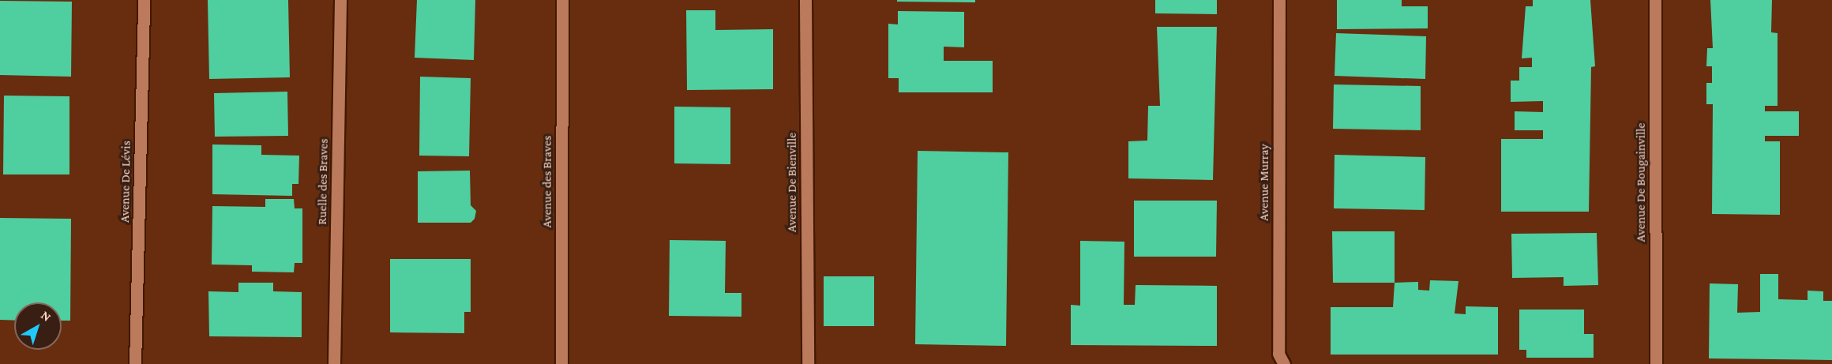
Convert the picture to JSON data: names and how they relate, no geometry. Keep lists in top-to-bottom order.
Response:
{
  "streets": {
    "street": [
      "Avenue De Lévis",
      "Ruelle des Braves",
      "Avenue des Braves",
      "Avenue De Bienville",
      "Avenue Murray",
      "Avenue De Bougainville"
    ]
  },
  "north": "top right"
}
